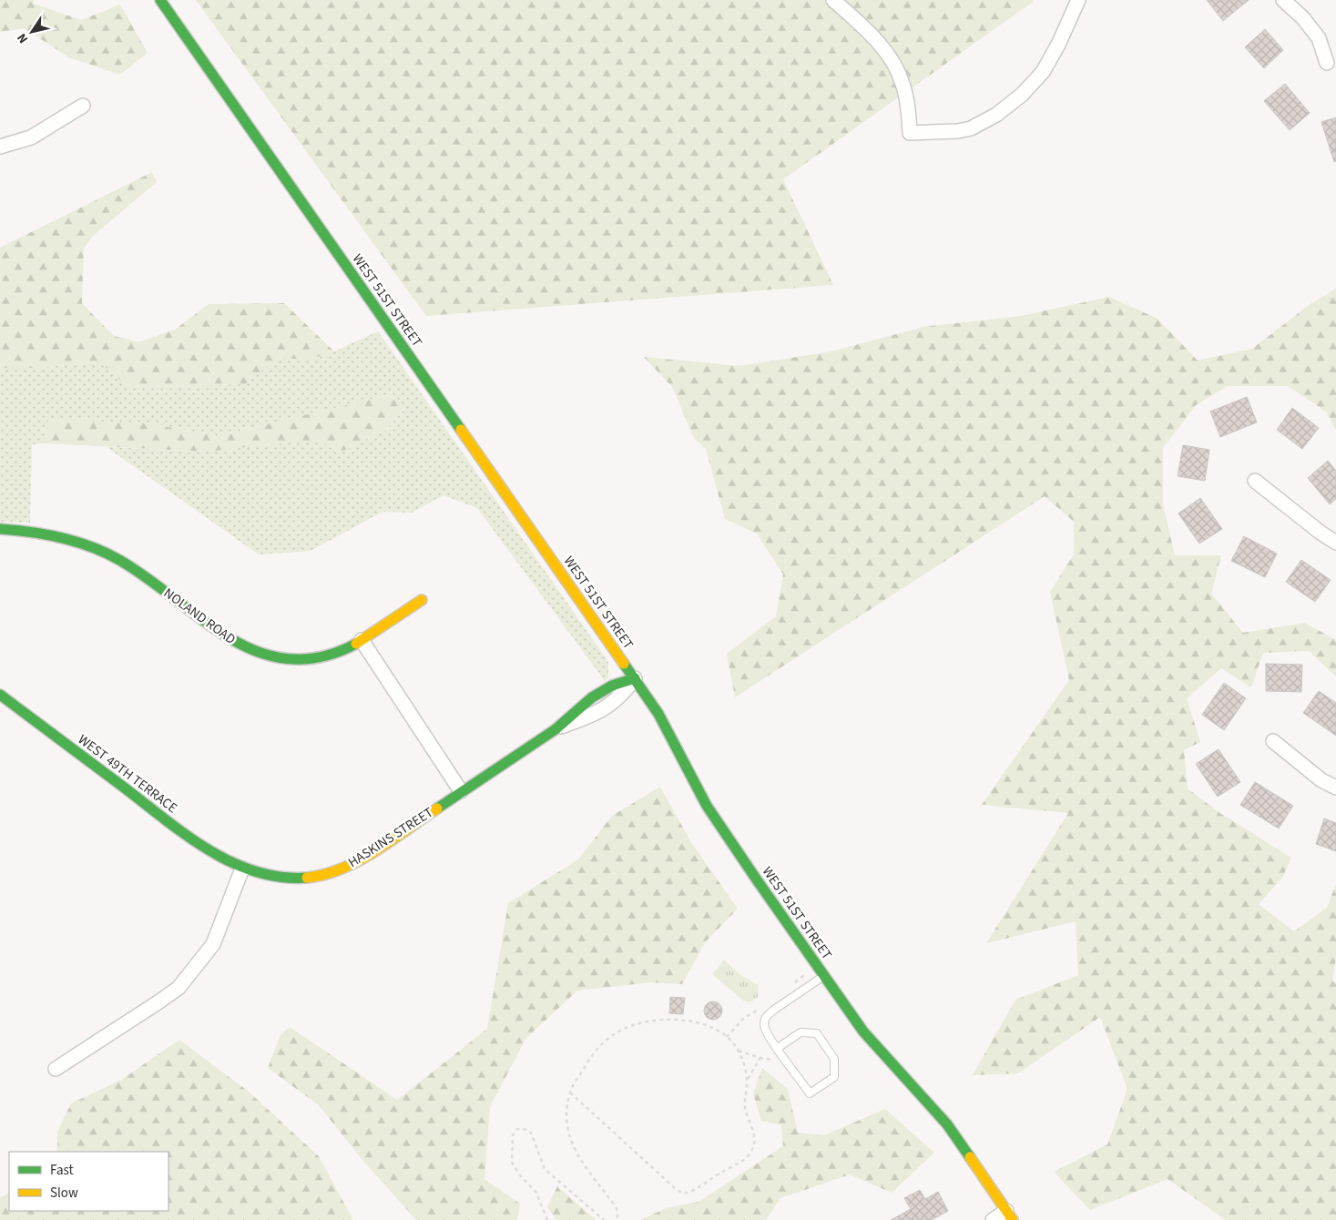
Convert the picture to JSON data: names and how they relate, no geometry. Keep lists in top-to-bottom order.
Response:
{
  "streets": {
    "street": [
      "WEST 51ST STREET",
      "NOLAND ROAD",
      "WEST 49TH TERRACE",
      "HASKINS STREET"
    ]
  },
  "crossings": [
    ["WEST 51ST STREET", "HASKINS STREET"],
    ["WEST 49TH TERRACE", "HASKINS STREET"]
  ],
  "legend": ["Fast", "Slow"],
  "north": "bottom left"
}
